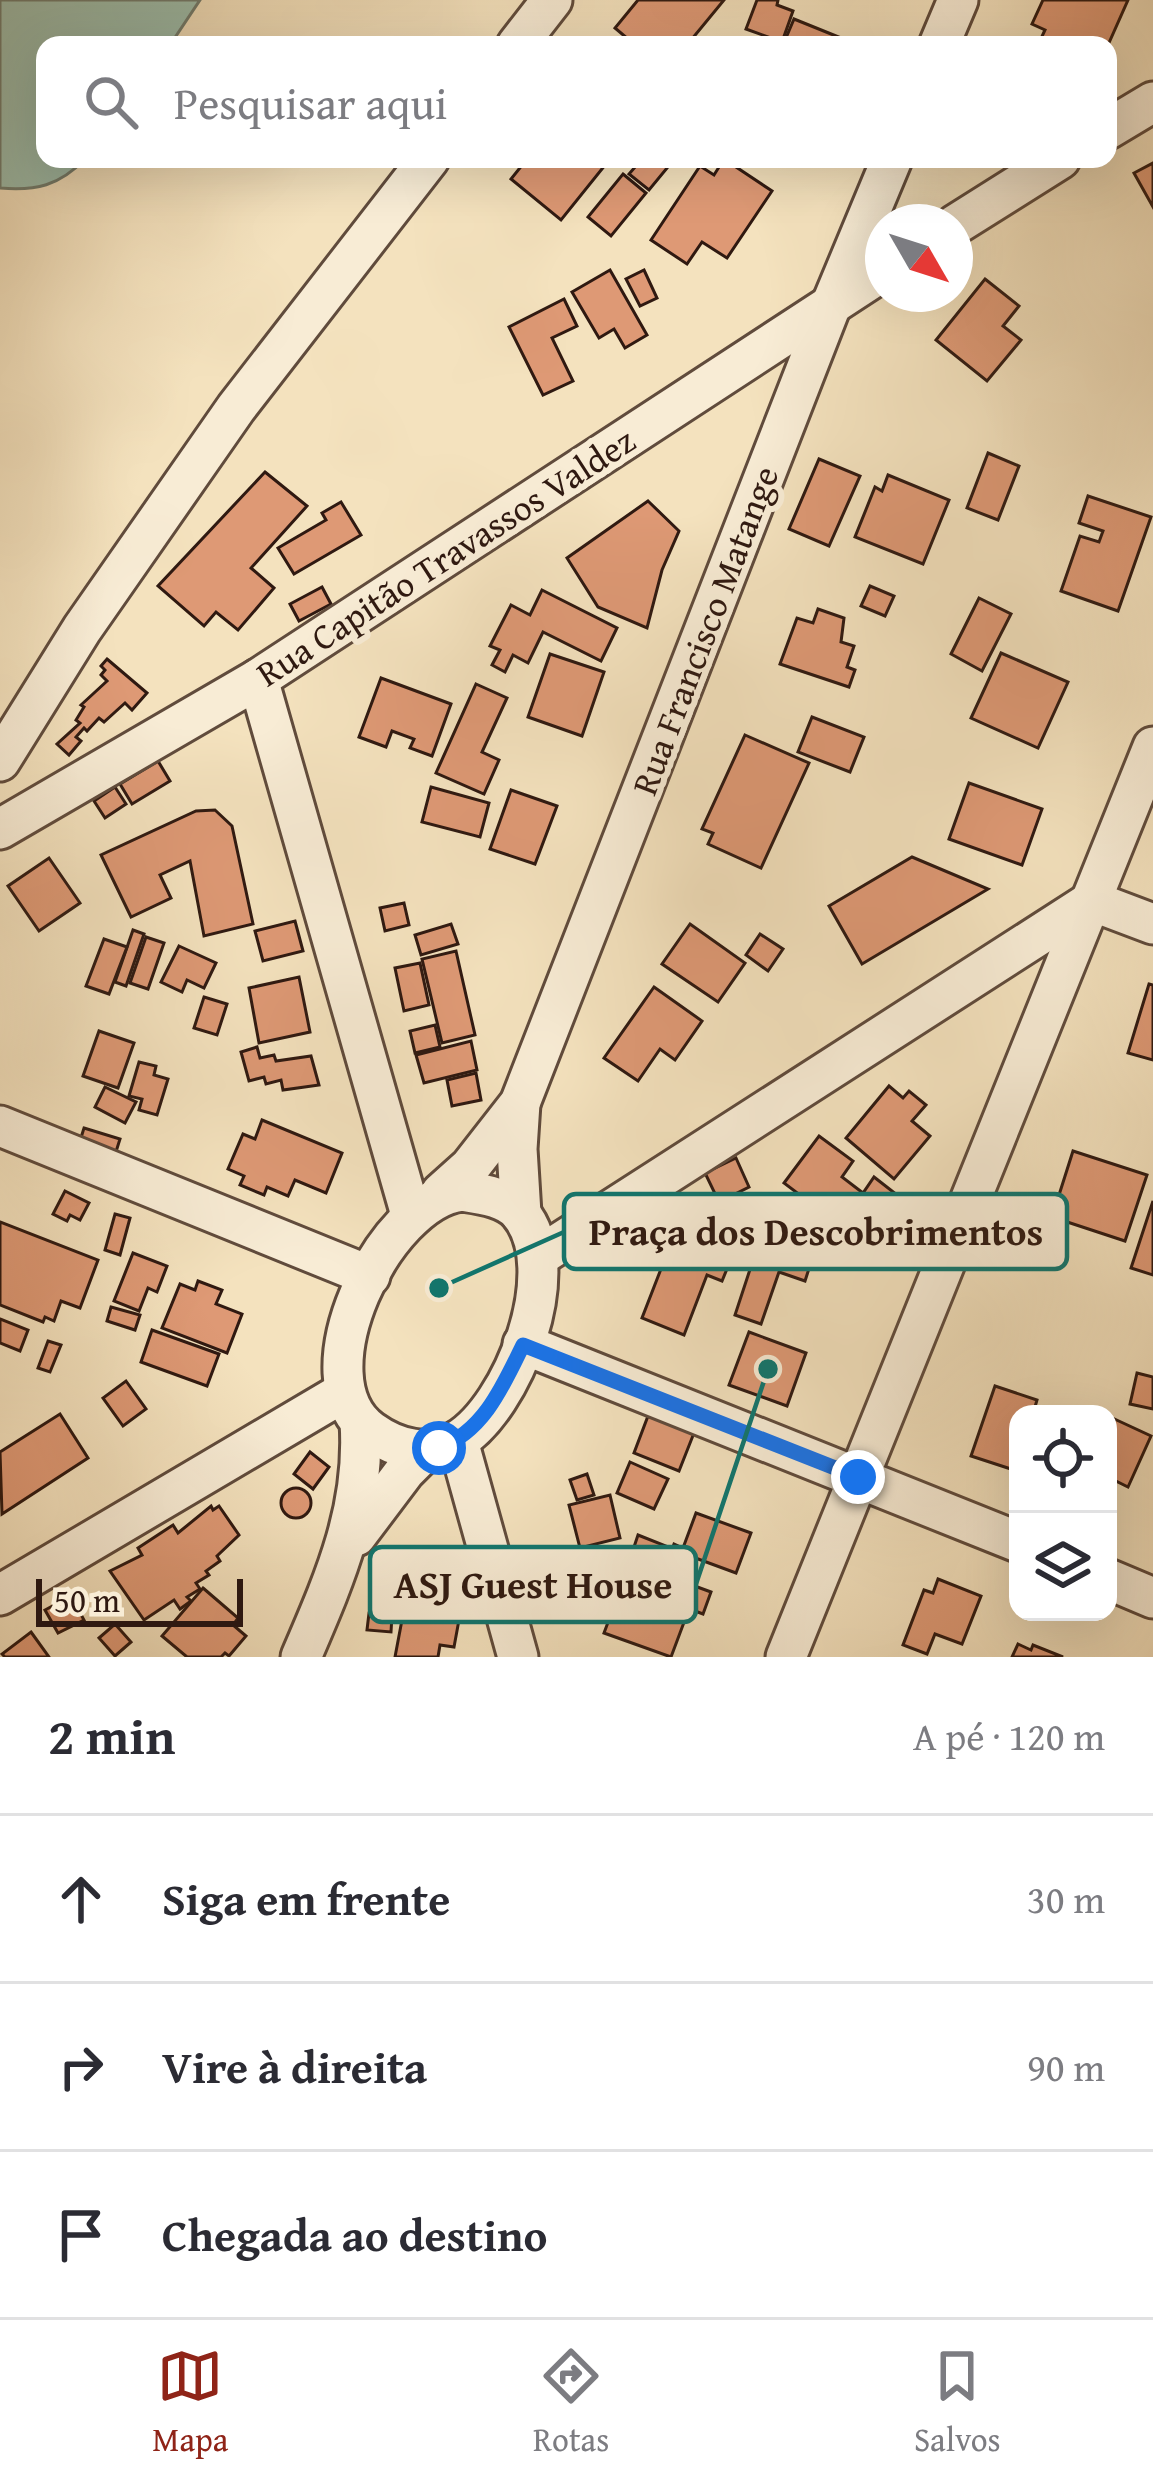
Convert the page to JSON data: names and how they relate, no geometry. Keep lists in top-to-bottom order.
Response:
{
  "streets": {
    "street": ["Rua Capitão Travassos Valdez", "Rua Francisco Matange"]
  },
  "crossings": [
    ["Rua Capitão Travassos Valdez", "Rua Francisco Matange"]
  ],
  "places": ["Praça dos Descobrimentos", "ASJ Guest House"],
  "scale_bar": "50 m",
  "north": "bottom right",
  "page": {
    "search": "Pesquisar aqui",
    "scale": "50 m",
    "heading": ["2 min", "A pé · 120 m"],
    "list": [
      ["Siga em frente", "30 m"],
      ["Vire à direita", "90 m"],
      "Chegada ao destino"
    ],
    "nav": ["Mapa", "Rotas", "Salvos"]
  }
}
